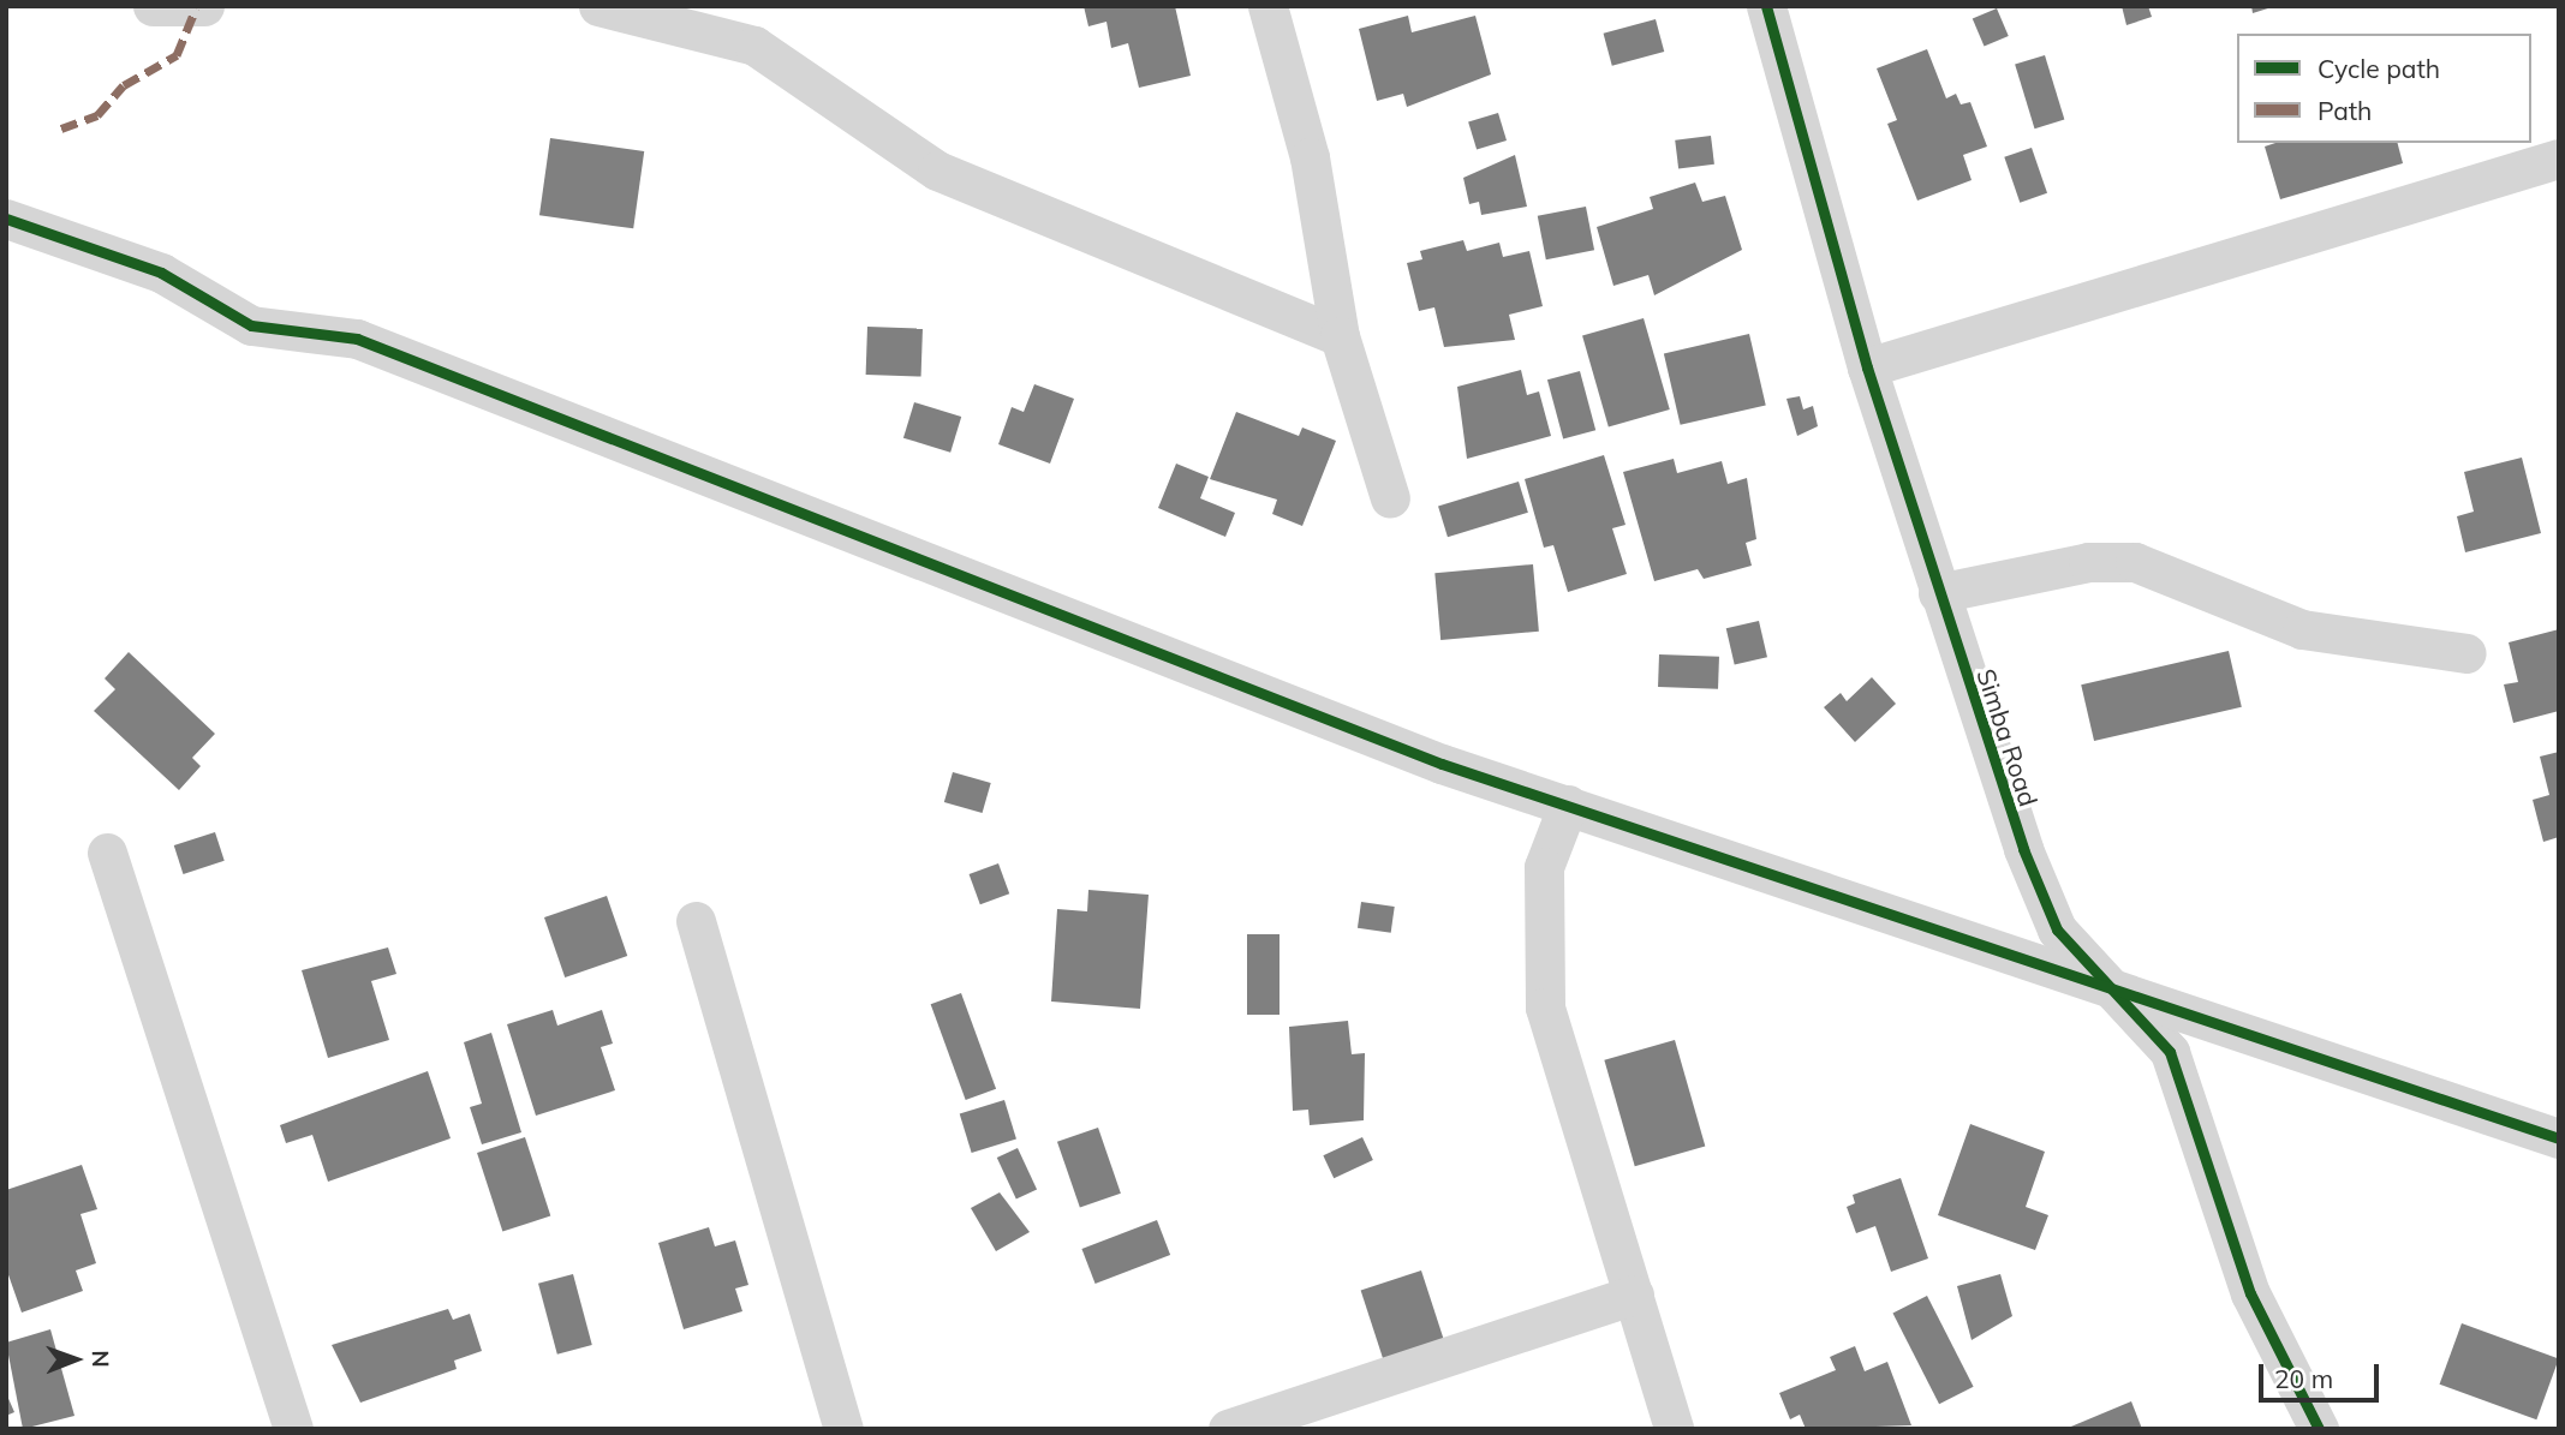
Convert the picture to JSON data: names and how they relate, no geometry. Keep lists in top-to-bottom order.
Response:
{
  "streets": {
    "street": ["Simba Road"]
  },
  "legend": ["Cycle path", "Path"],
  "scale_bar": "20 m",
  "north": "right"
}
